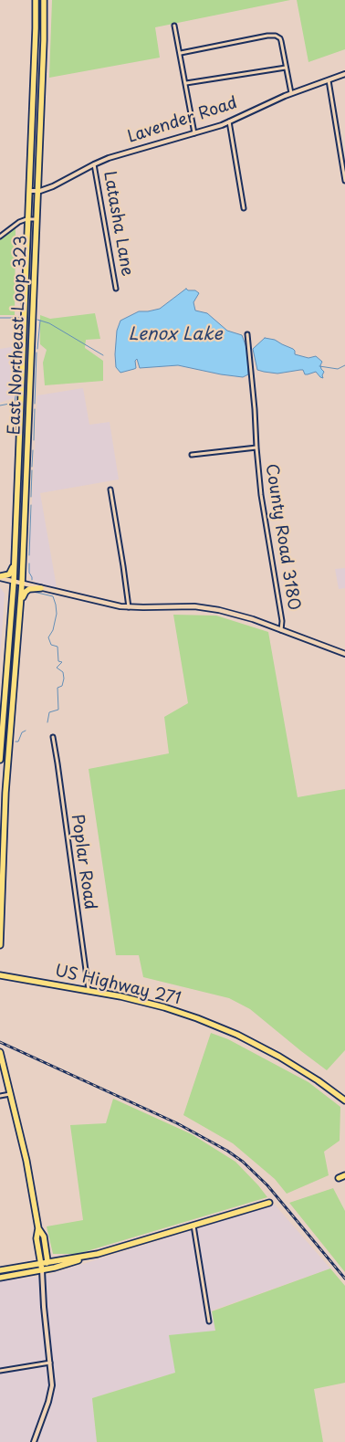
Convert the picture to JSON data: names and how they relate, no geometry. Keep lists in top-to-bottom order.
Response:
{
  "streets": {
    "highway": ["East Northeast Loop 323", "US Highway 271"],
    "street": [
      "Lavender Road",
      "Latasha Lane",
      "County Road 3180",
      "Poplar Road"
    ]
  },
  "crossings": [
    ["Lavender Road", "Latasha Lane"],
    ["Lavender Road", "East Northeast Loop 323"],
    ["Poplar Road", "US Highway 271"]
  ],
  "water": ["Lenox Lake"]
}
